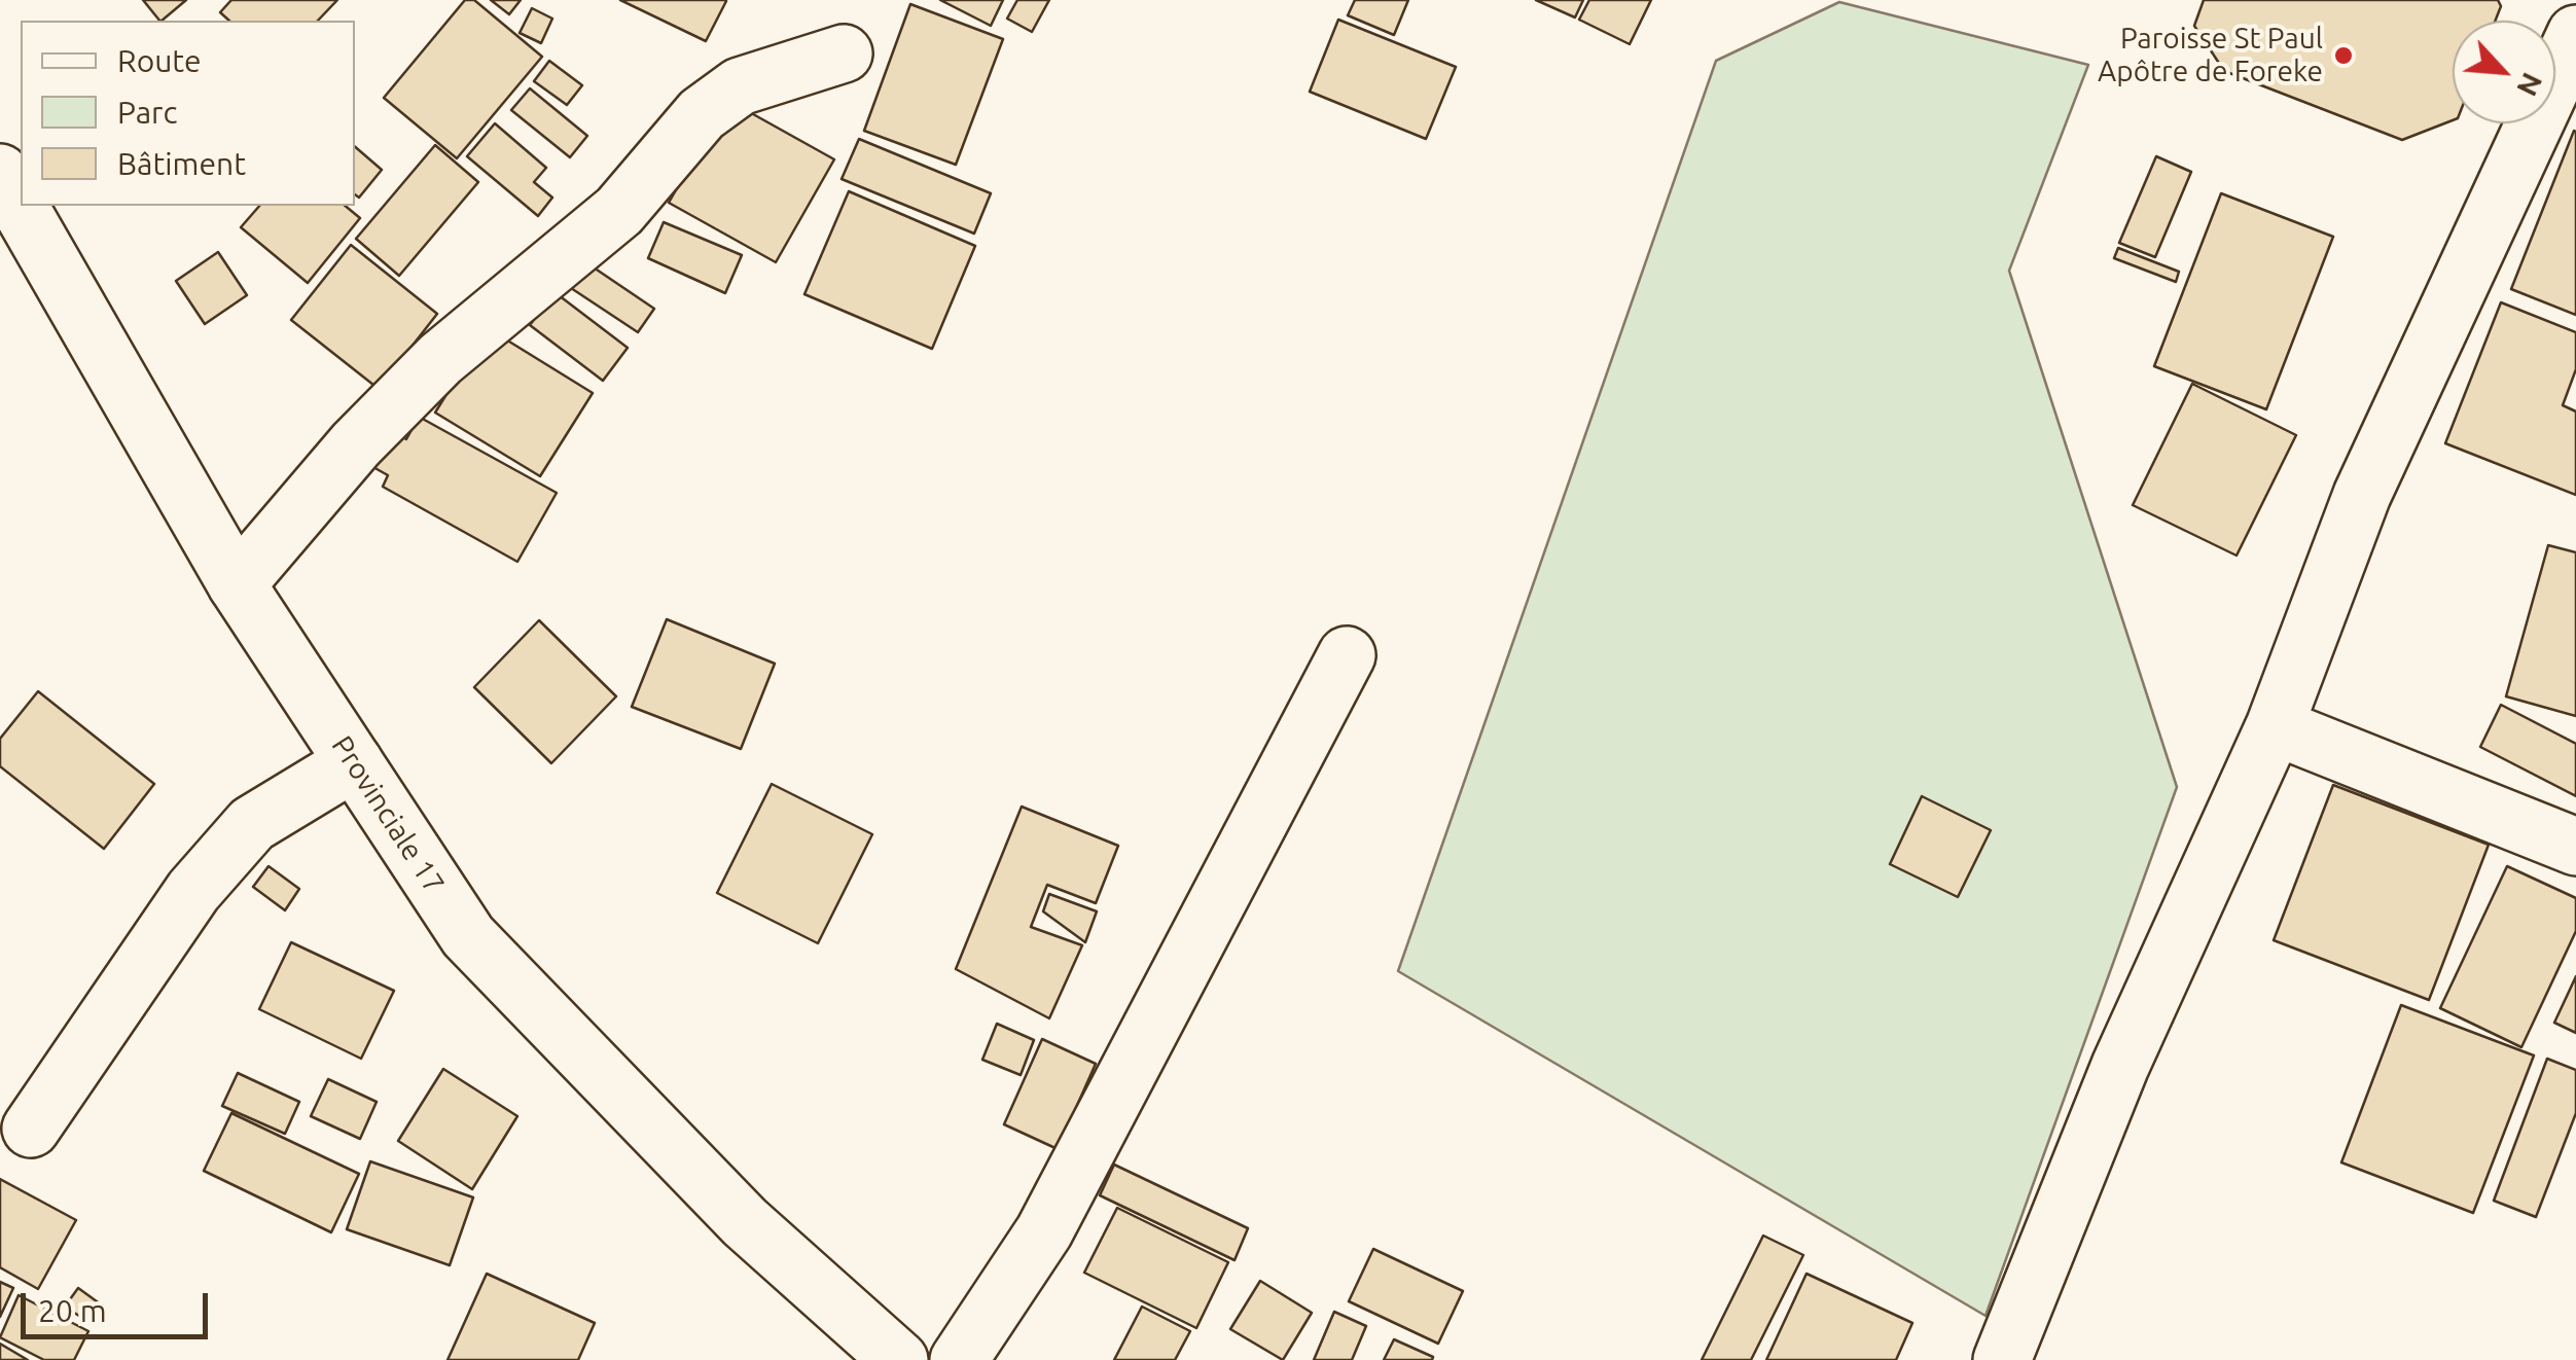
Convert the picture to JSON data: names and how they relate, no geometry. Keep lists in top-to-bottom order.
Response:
{
  "streets": {
    "street": ["Provinciale 17"]
  },
  "places": ["Paroisse St Paul Apôtre de Foreke"],
  "legend": ["Route", "Parc", "Bâtiment"],
  "scale_bar": "20 m",
  "north": "bottom right"
}
